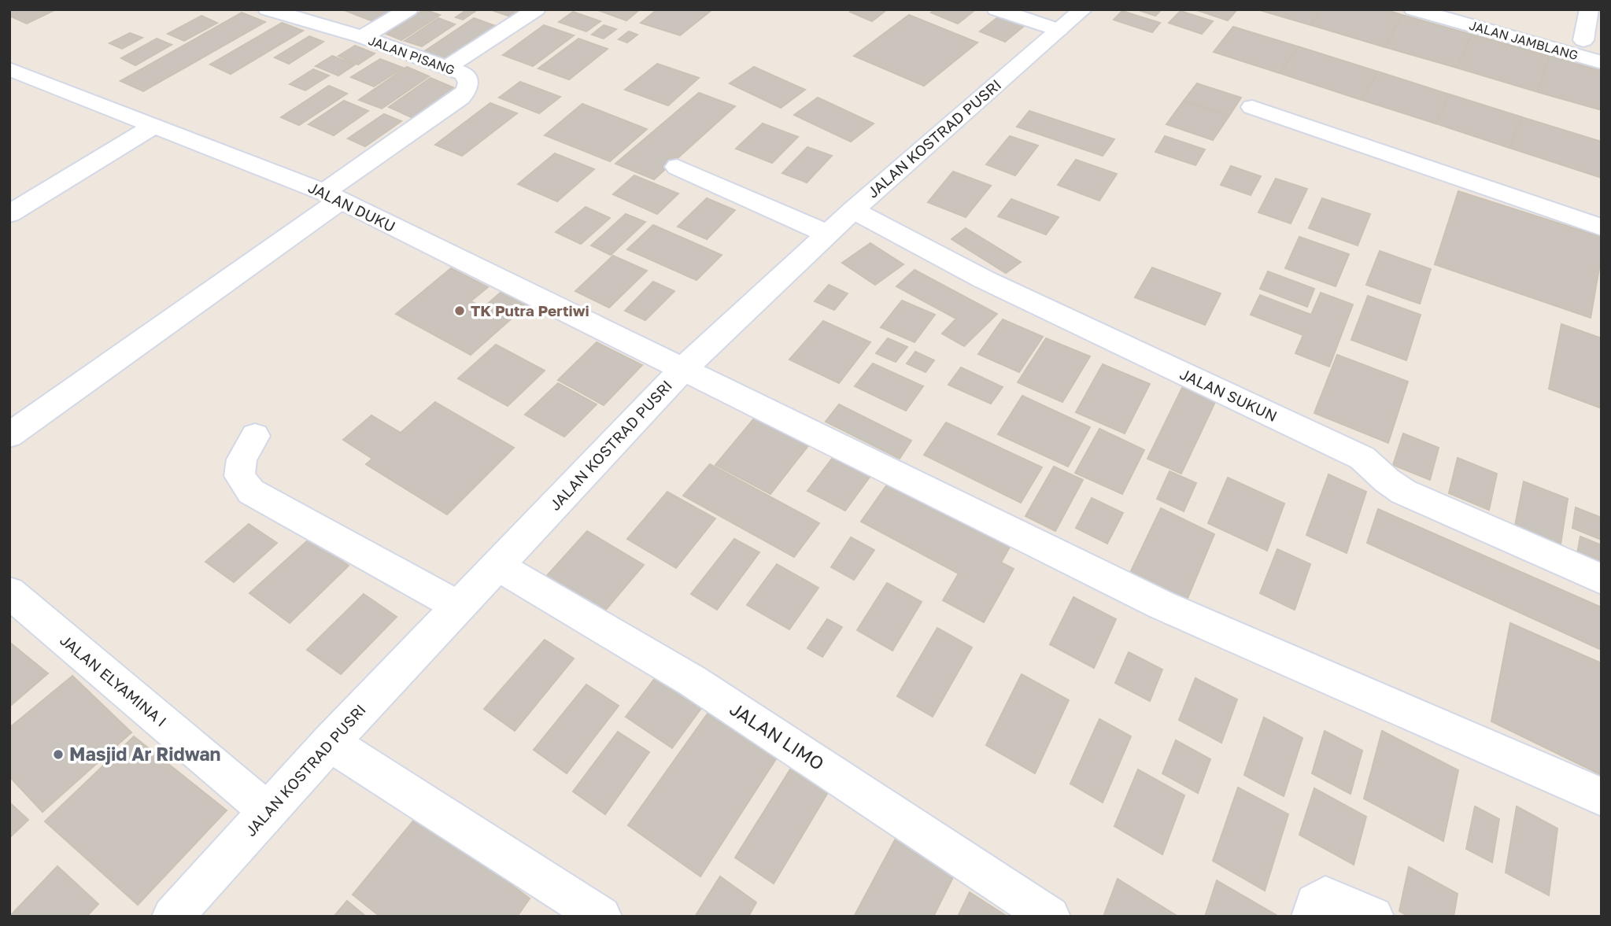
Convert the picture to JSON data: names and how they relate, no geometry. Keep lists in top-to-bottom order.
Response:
{
  "streets": {
    "street": [
      "JALAN JAMBLANG",
      "JALAN PISANG",
      "JALAN KOSTRAD PUSRI",
      "JALAN DUKU",
      "JALAN SUKUN",
      "JALAN ELYAMINA I",
      "JALAN LIMO"
    ]
  },
  "crossings": [
    ["JALAN PISANG", "JALAN DUKU"],
    ["JALAN KOSTRAD PUSRI", "JALAN DUKU"],
    ["JALAN KOSTRAD PUSRI", "JALAN SUKUN"],
    ["JALAN KOSTRAD PUSRI", "JALAN ELYAMINA I"],
    ["JALAN KOSTRAD PUSRI", "JALAN LIMO"]
  ],
  "places": ["TK Putra Pertiwi", "Masjid Ar Ridwan"]
}
